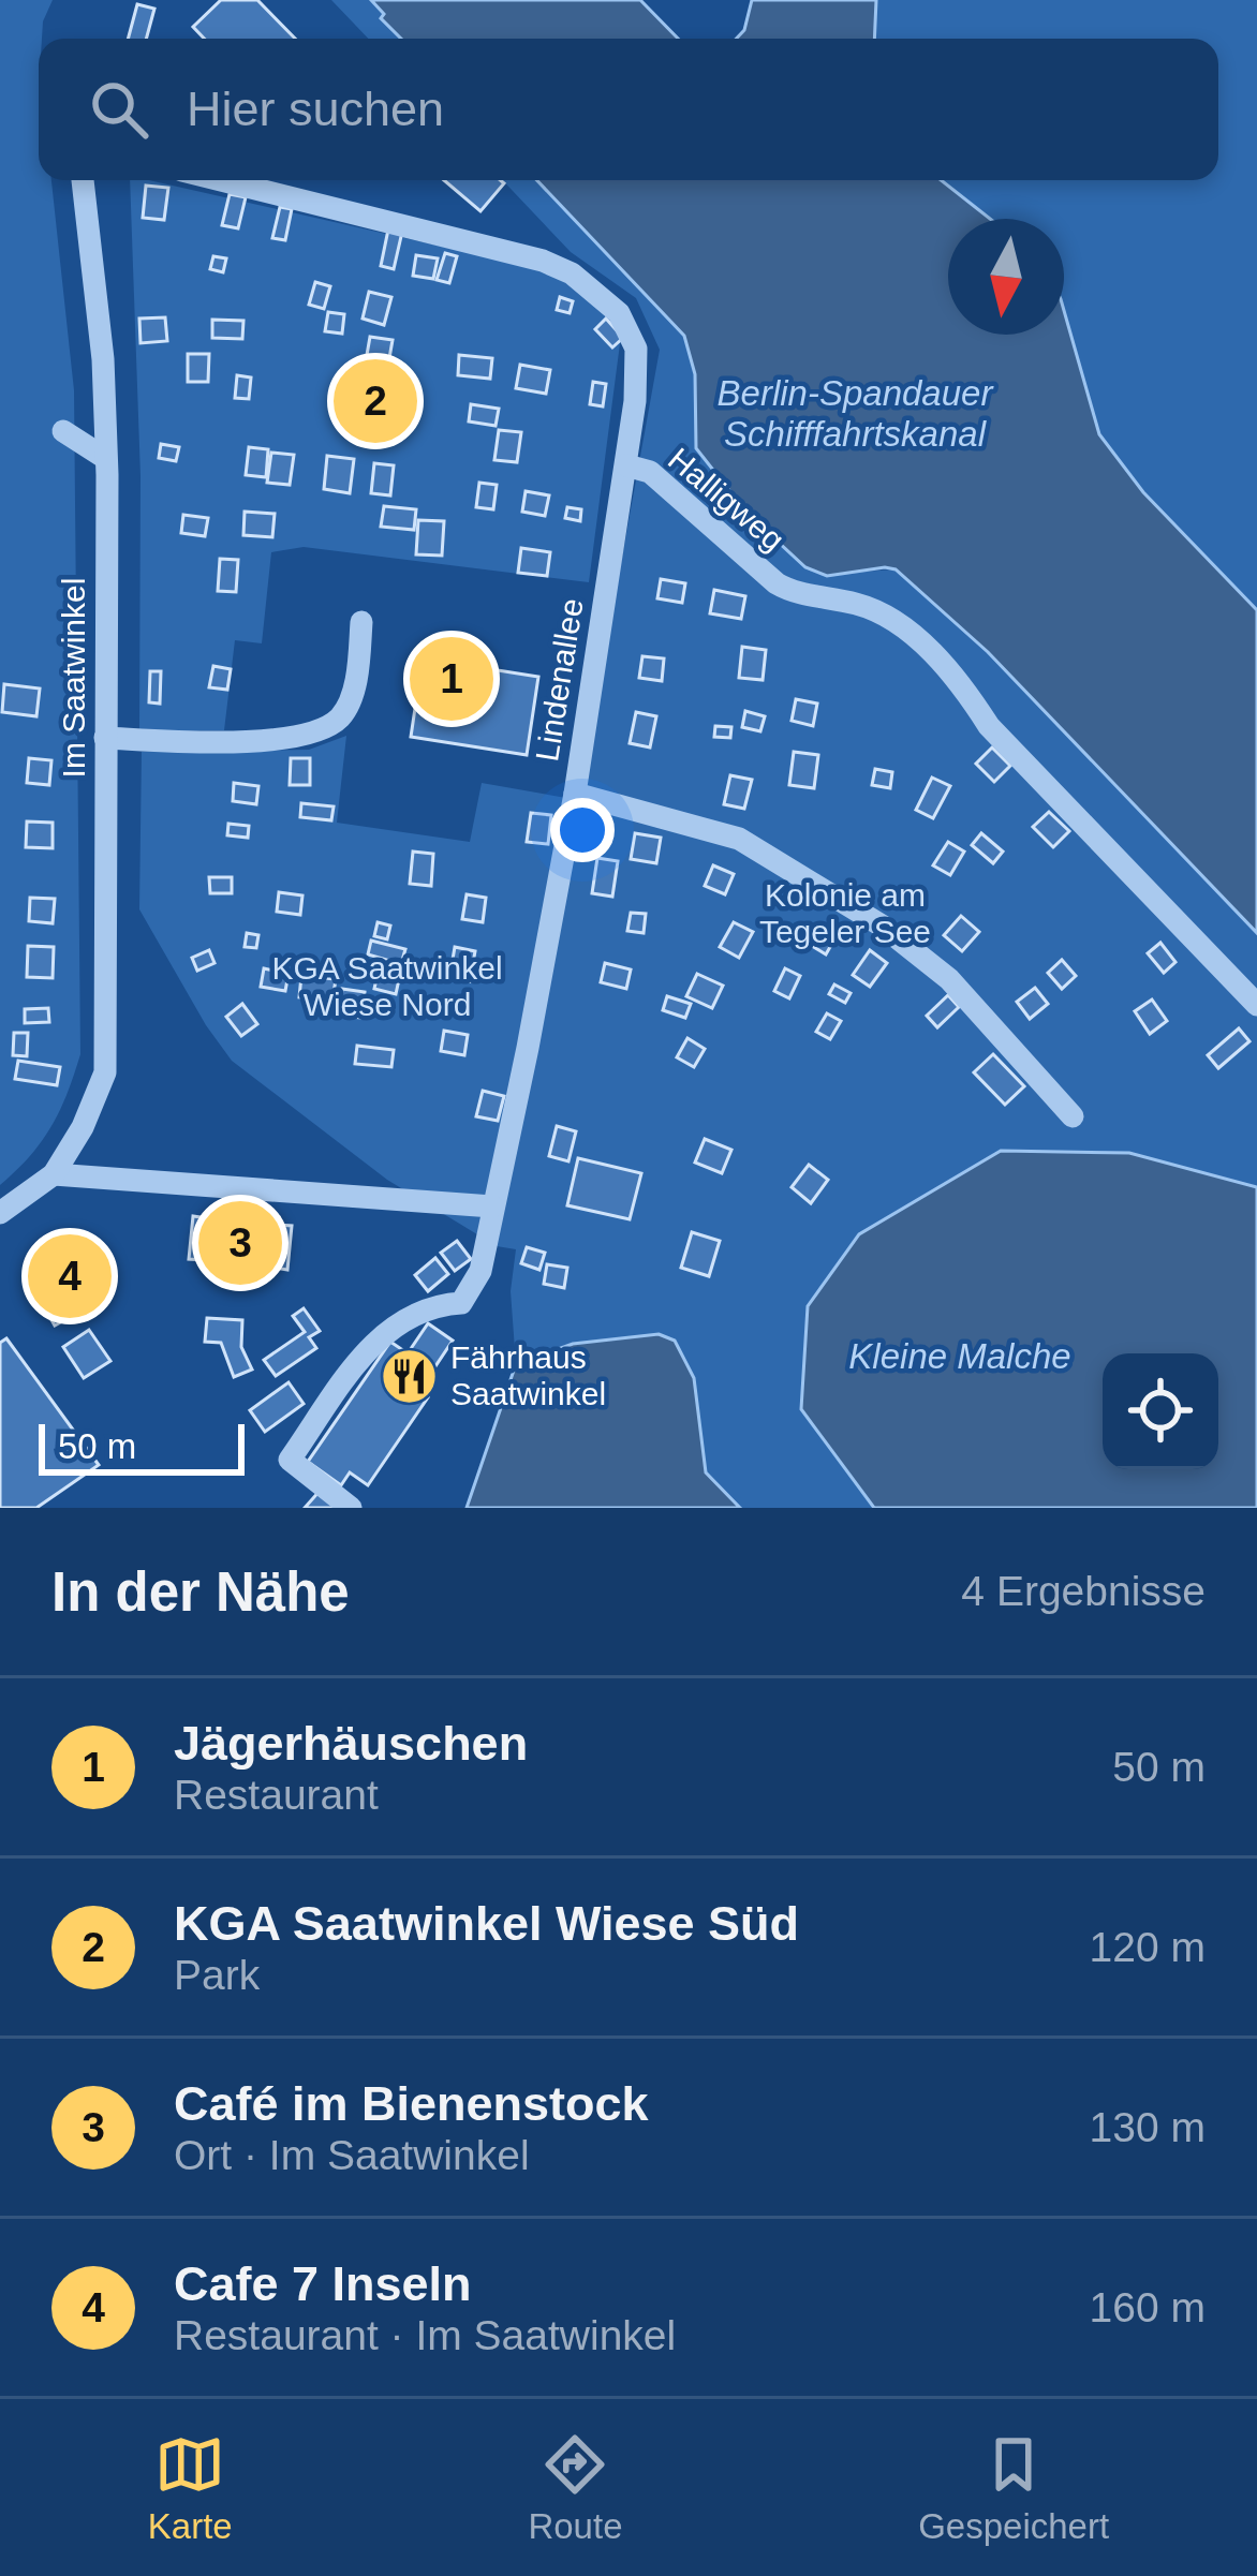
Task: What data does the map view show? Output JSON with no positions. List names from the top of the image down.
{
  "streets": {
    "street": ["Halligweg", "Im Saatwinkel", "Lindenallee"]
  },
  "crossings": [
    ["Halligweg", "Lindenallee"]
  ],
  "water": ["Berlin-Spandauer Schifffahrtskanal", "Kleine Malche"],
  "parks": ["Kolonie am Tegeler See", "KGA Saatwinkel Wiese Nord"],
  "places": {
    "restaurant": ["Fährhaus Saatwinkel"]
  },
  "scale_bar": "50 m",
  "north": "bottom",
  "page": {
    "search": "Hier suchen",
    "pins": [
      "2",
      "1",
      "3",
      "4"
    ],
    "scale": "50 m",
    "heading": ["In der Nähe", "4 Ergebnisse"],
    "list": [
      {
        "mark": "1",
        "name": "Jägerhäuschen",
        "note": "Restaurant",
        "value": "50 m"
      },
      {
        "mark": "2",
        "name": "KGA Saatwinkel Wiese Süd",
        "note": "Park",
        "value": "120 m"
      },
      {
        "mark": "3",
        "name": "Café im Bienenstock",
        "note": "Ort · Im Saatwinkel",
        "value": "130 m"
      },
      {
        "mark": "4",
        "name": "Cafe 7 Inseln",
        "note": "Restaurant · Im Saatwinkel",
        "value": "160 m"
      }
    ],
    "nav": ["Karte", "Route", "Gespeichert"]
  }
}
